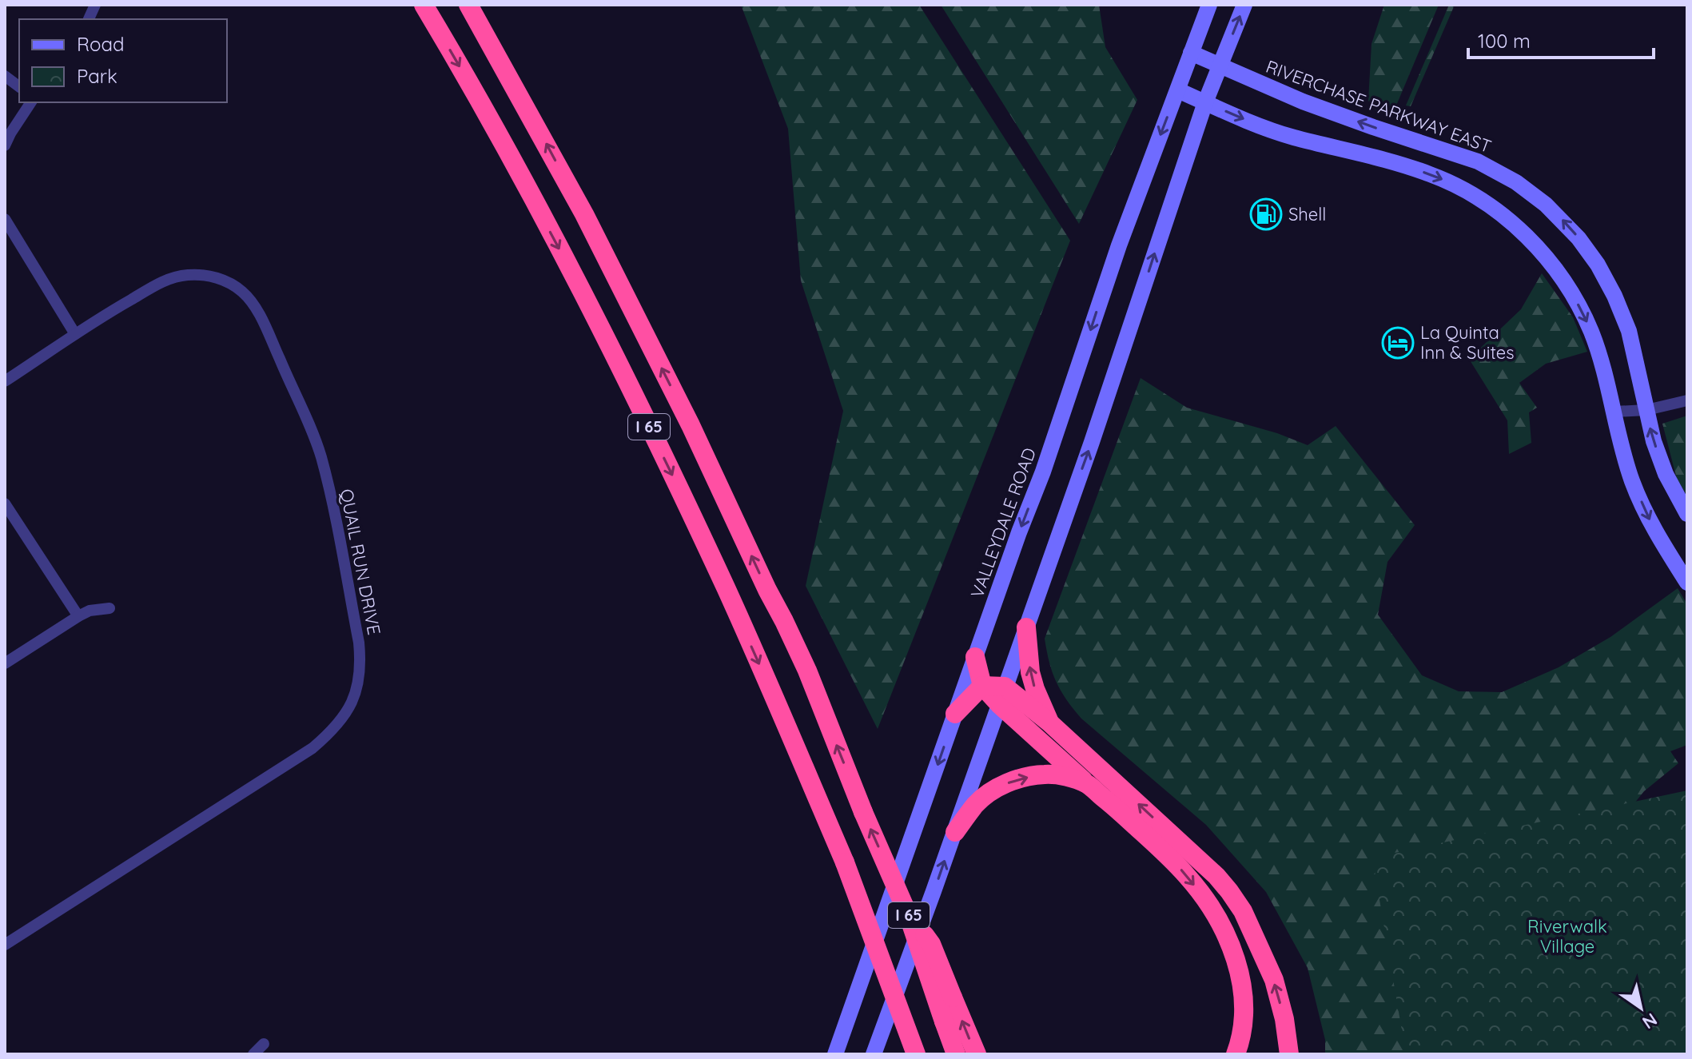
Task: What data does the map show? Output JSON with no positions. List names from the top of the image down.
{
  "streets": {
    "highway": ["I 65"],
    "main road": ["RIVERCHASE PARKWAY EAST", "VALLEYDALE ROAD"],
    "street": ["QUAIL RUN DRIVE"]
  },
  "crossings": [
    ["RIVERCHASE PARKWAY EAST", "VALLEYDALE ROAD"]
  ],
  "parks": ["Riverwalk Village"],
  "places": {
    "fuel station": ["Shell"],
    "hotel": ["La Quinta Inn & Suites"]
  },
  "legend": ["Road", "Park"],
  "scale_bar": "100 m",
  "north": "bottom right"
}
